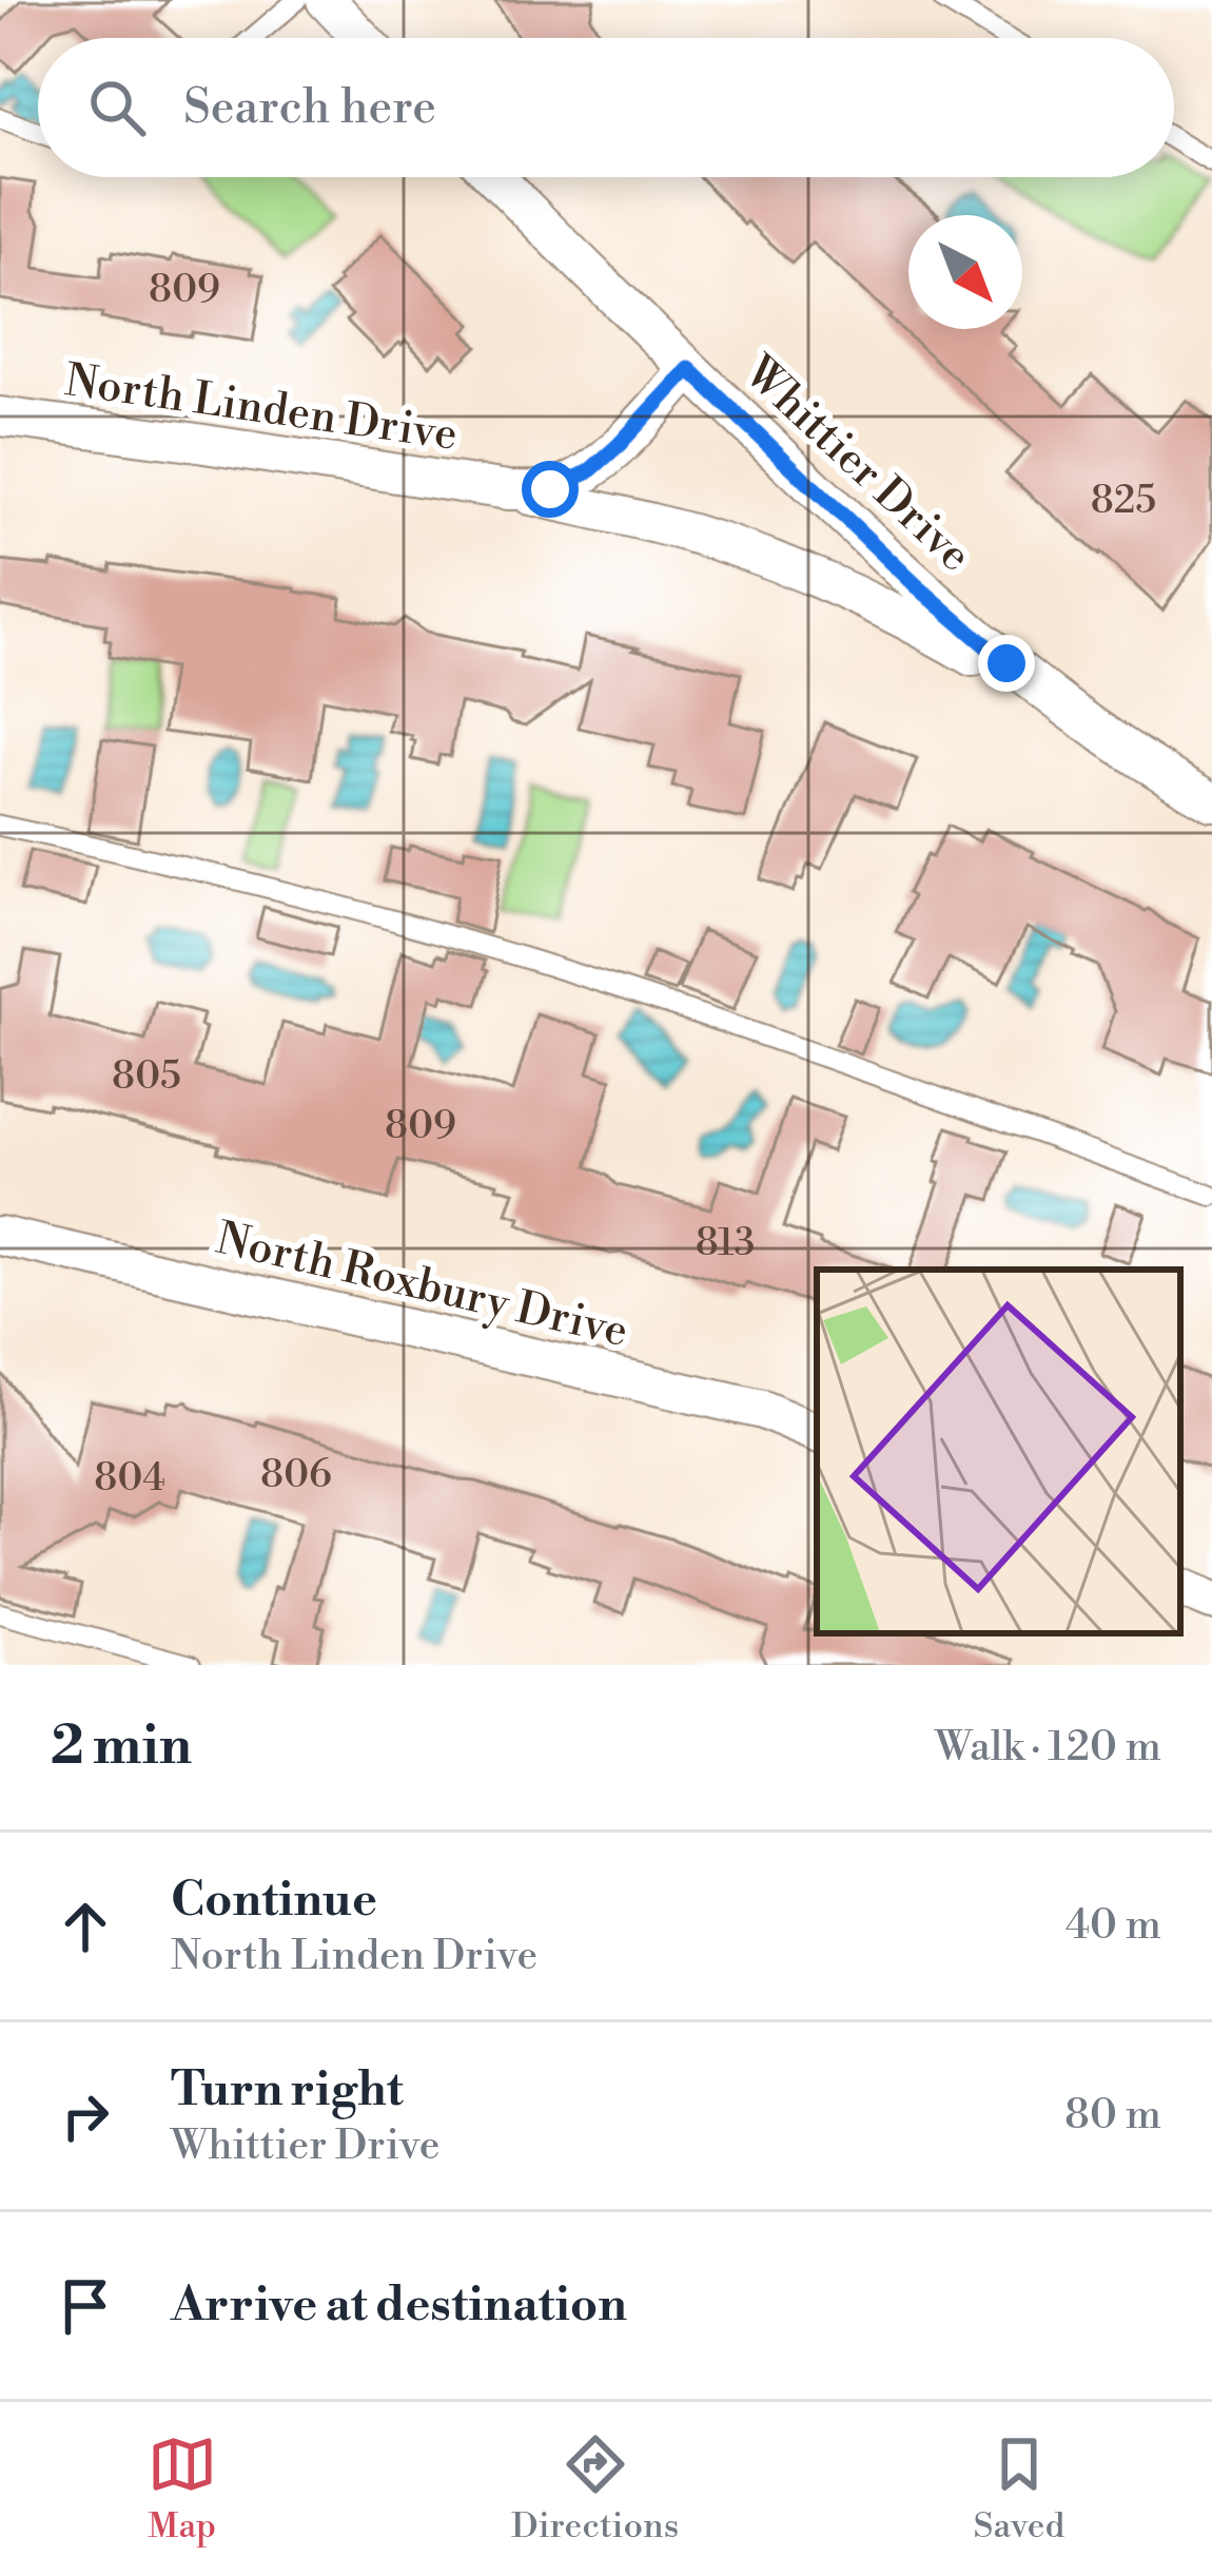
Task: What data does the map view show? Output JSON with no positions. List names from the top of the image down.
{
  "streets": {
    "street": ["North Linden Drive", "Whittier Drive", "North Roxbury Drive"]
  },
  "crossings": [
    ["North Linden Drive", "Whittier Drive"]
  ],
  "house_numbers": [
    "809",
    "825",
    "805",
    "809",
    "813",
    "806",
    "804"
  ],
  "north": "bottom right",
  "page": {
    "search": "Search here",
    "heading": ["2 min", "Walk · 120 m"],
    "list": [
      ["Continue", "North Linden Drive", "40 m"],
      ["Turn right", "Whittier Drive", "80 m"],
      "Arrive at destination"
    ],
    "nav": ["Map", "Directions", "Saved"]
  }
}
